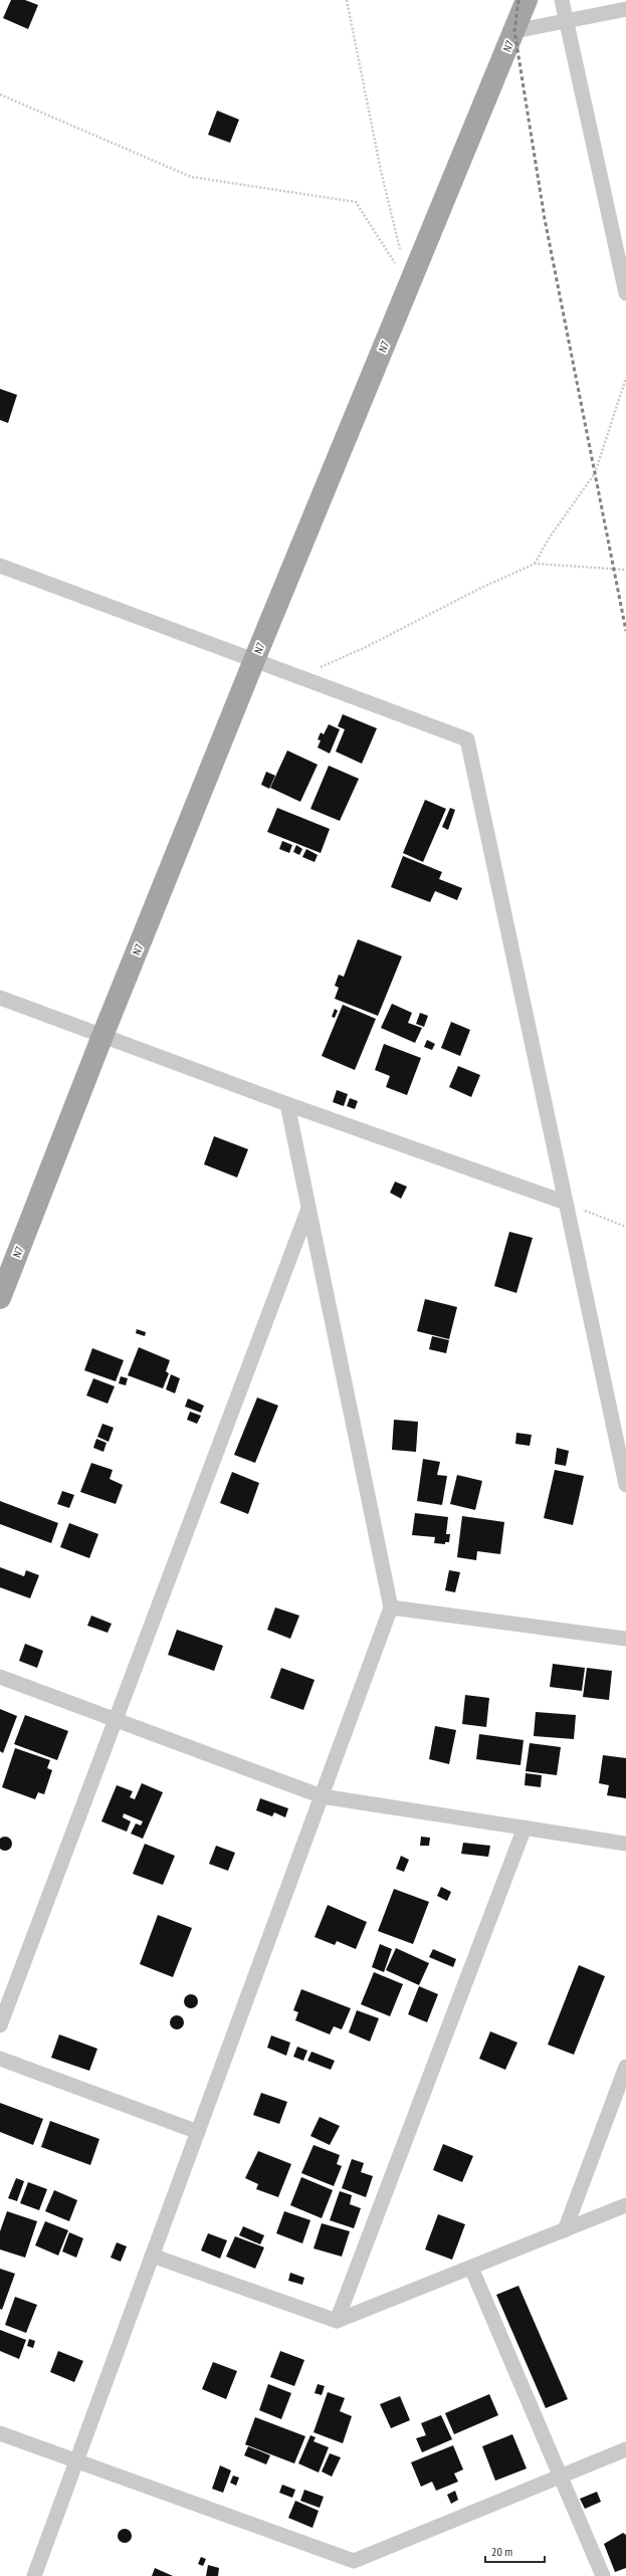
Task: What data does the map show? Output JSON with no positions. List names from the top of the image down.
{
  "streets": {
    "main road": ["N7"]
  },
  "scale_bar": "20 m"
}
